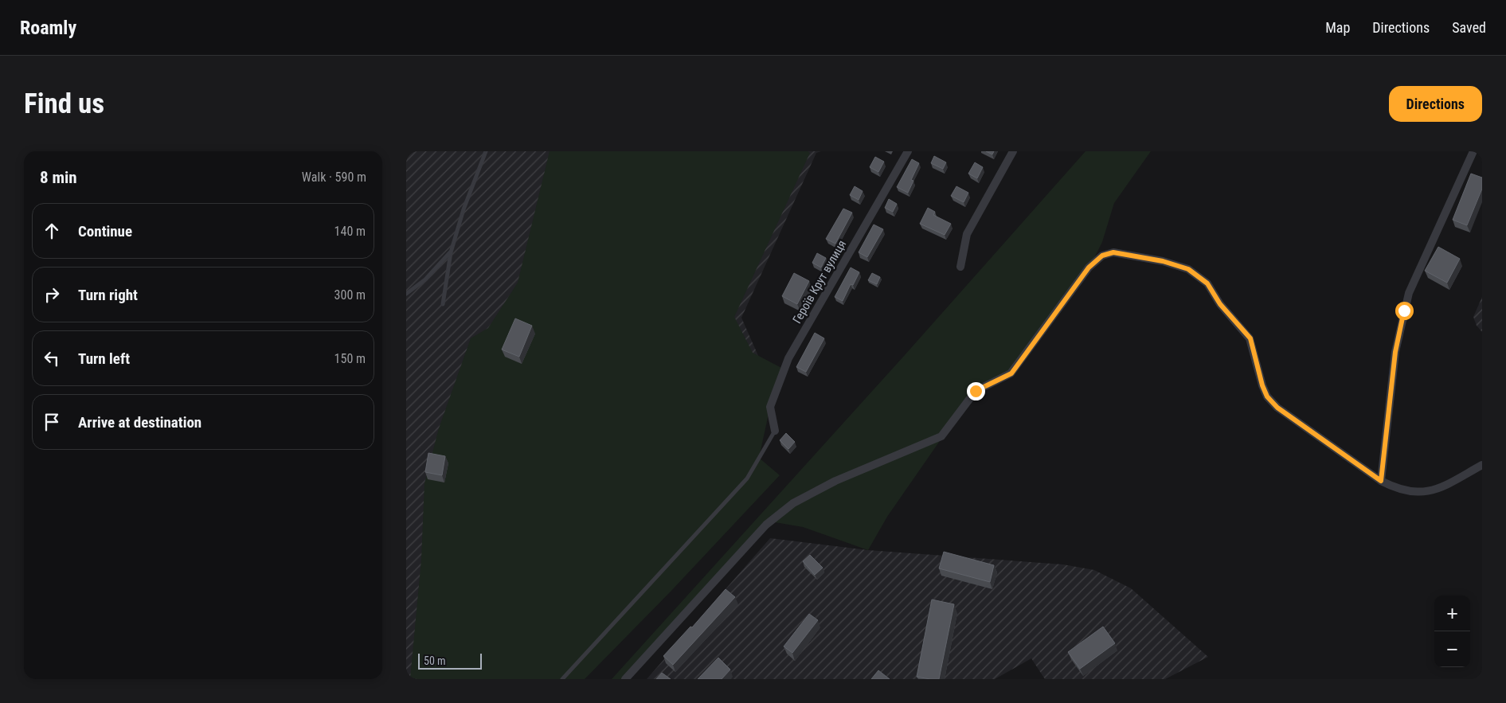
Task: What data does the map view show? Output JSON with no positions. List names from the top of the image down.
{
  "streets": {
    "street": ["Героїв Крут вулиця"]
  },
  "scale_bar": "50 m",
  "page": {
    "header": "Roamly",
    "nav": ["Map", "Directions", "Saved"],
    "buttons": "Directions",
    "title": "Find us",
    "heading": ["8 min", "Walk · 590 m"],
    "list": [
      ["Continue", "140 m"],
      ["Turn right", "300 m"],
      ["Turn left", "150 m"],
      "Arrive at destination"
    ],
    "map_buttons": ["+", "−"],
    "scale": "50 m"
  }
}
